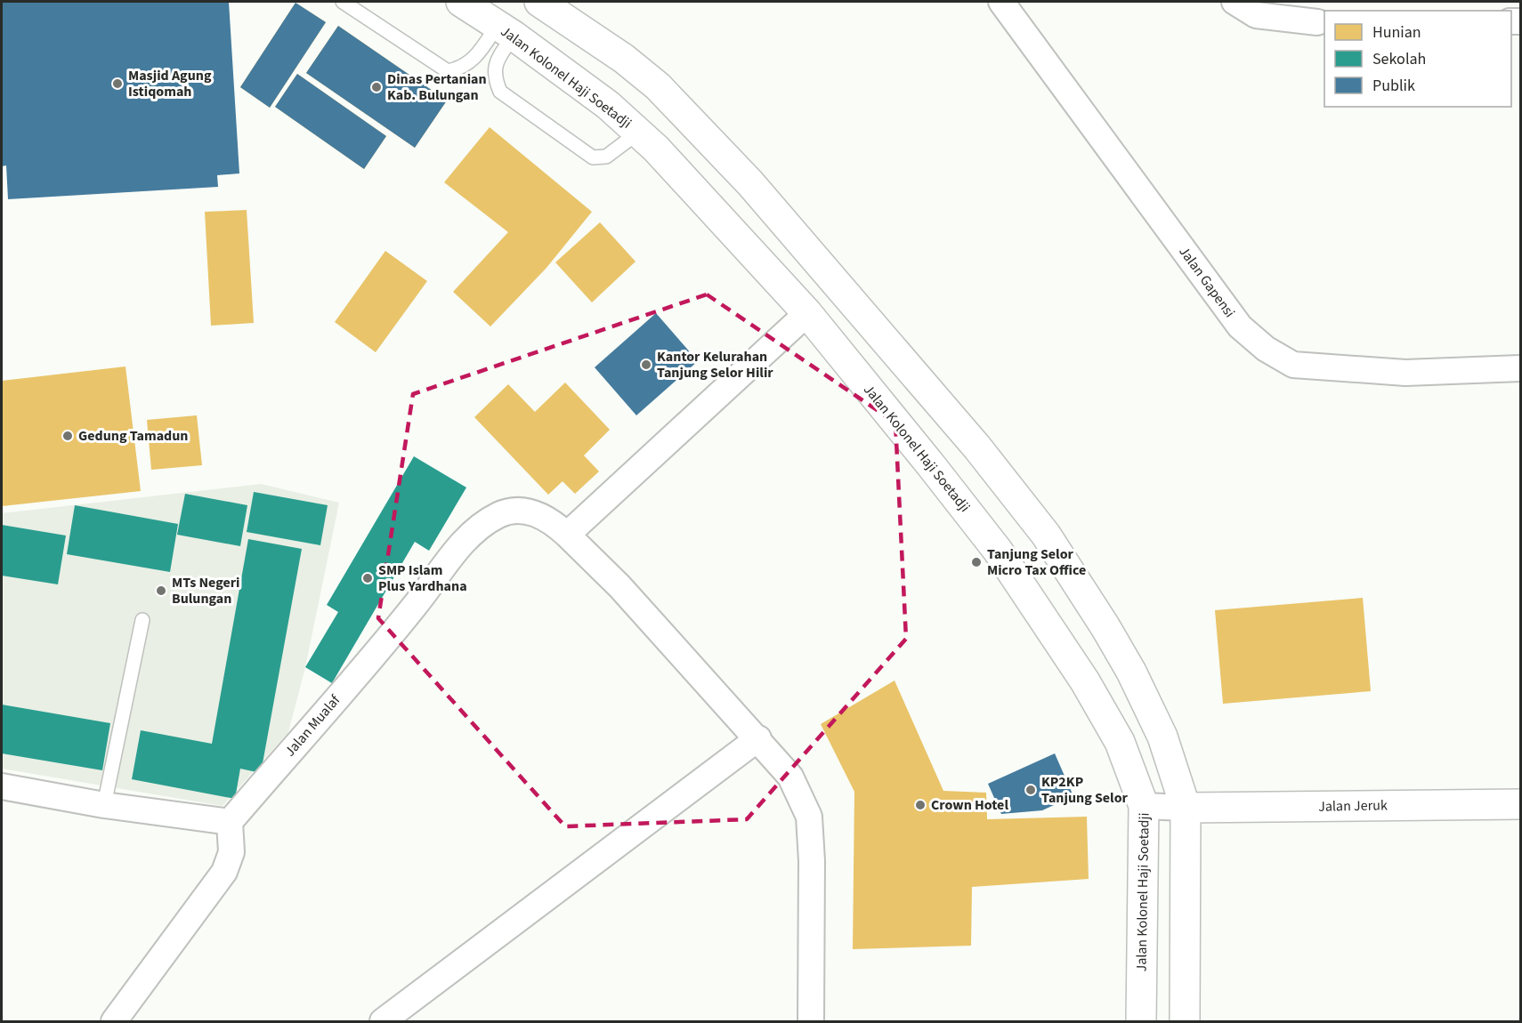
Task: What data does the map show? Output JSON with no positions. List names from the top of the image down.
{
  "streets": {
    "main road": ["Jalan Kolonel Haji Soetadji", "Jalan Jeruk"],
    "street": ["Jalan Gapensi", "Jalan Mualaf"]
  },
  "places": [
    "Masjid Agung Istiqomah",
    "Dinas Pertanian Kab. Bulungan",
    "Kantor Kelurahan Tanjung Selor Hilir",
    "Gedung Tamadun",
    "Tanjung Selor Micro Tax Office",
    "SMP Islam Plus Yardhana",
    "MTs Negeri Bulungan",
    "KP2KP Tanjung Selor",
    "Crown Hotel"
  ],
  "legend": ["Hunian", "Sekolah", "Publik"]
}
